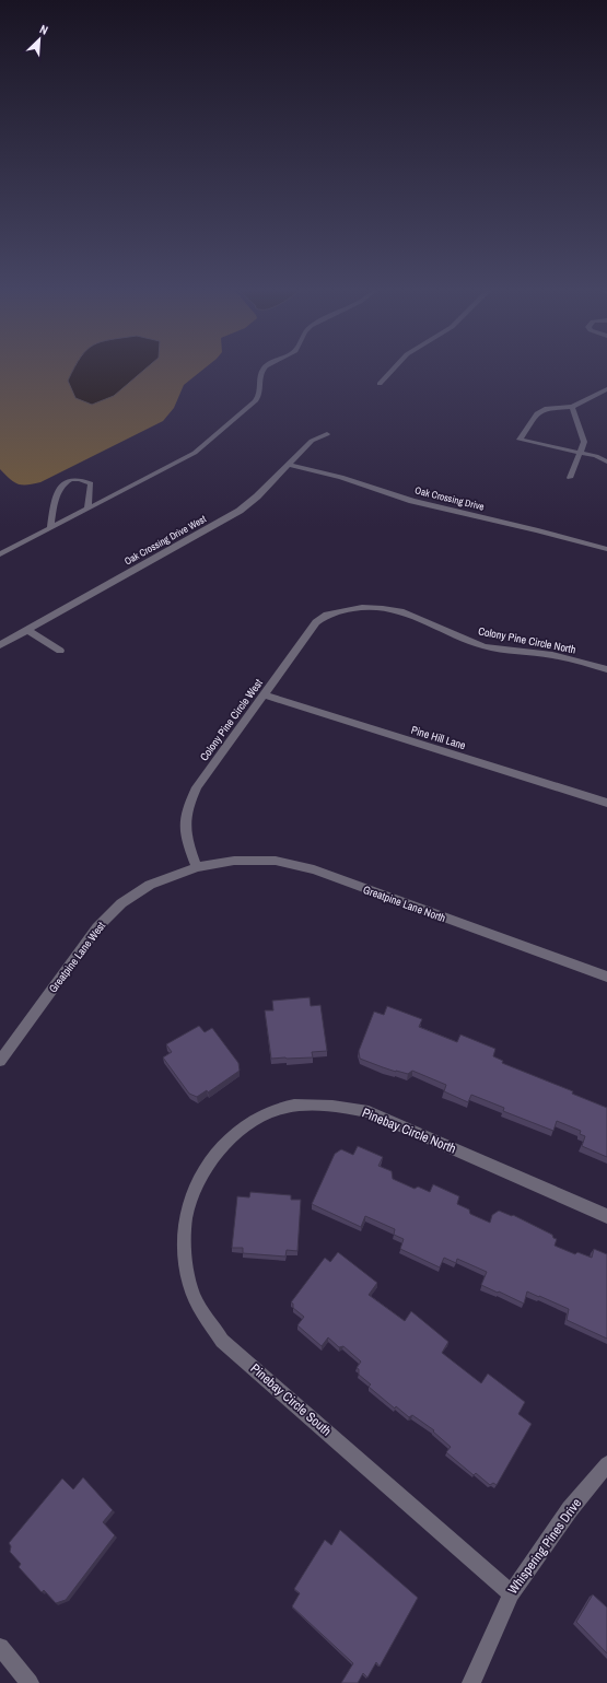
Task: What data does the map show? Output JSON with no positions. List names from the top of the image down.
{
  "streets": {
    "street": [
      "Oak Crossing Drive",
      "Oak Crossing Drive West",
      "Colony Pine Circle North",
      "Colony Pine Circle West",
      "Pine Hill Lane",
      "Greatpine Lane North",
      "Greatpine Lane West",
      "Pinebay Circle North",
      "Pinebay Circle South",
      "Whispering Pines Drive"
    ]
  },
  "crossings": [
    ["Oak Crossing Drive", "Oak Crossing Drive West"],
    ["Colony Pine Circle North", "Colony Pine Circle West"],
    ["Colony Pine Circle West", "Pine Hill Lane"],
    ["Colony Pine Circle West", "Greatpine Lane North"],
    ["Colony Pine Circle West", "Greatpine Lane West"],
    ["Greatpine Lane North", "Greatpine Lane West"],
    ["Pinebay Circle North", "Pinebay Circle South"],
    ["Pinebay Circle South", "Whispering Pines Drive"]
  ],
  "north": "top right"
}
